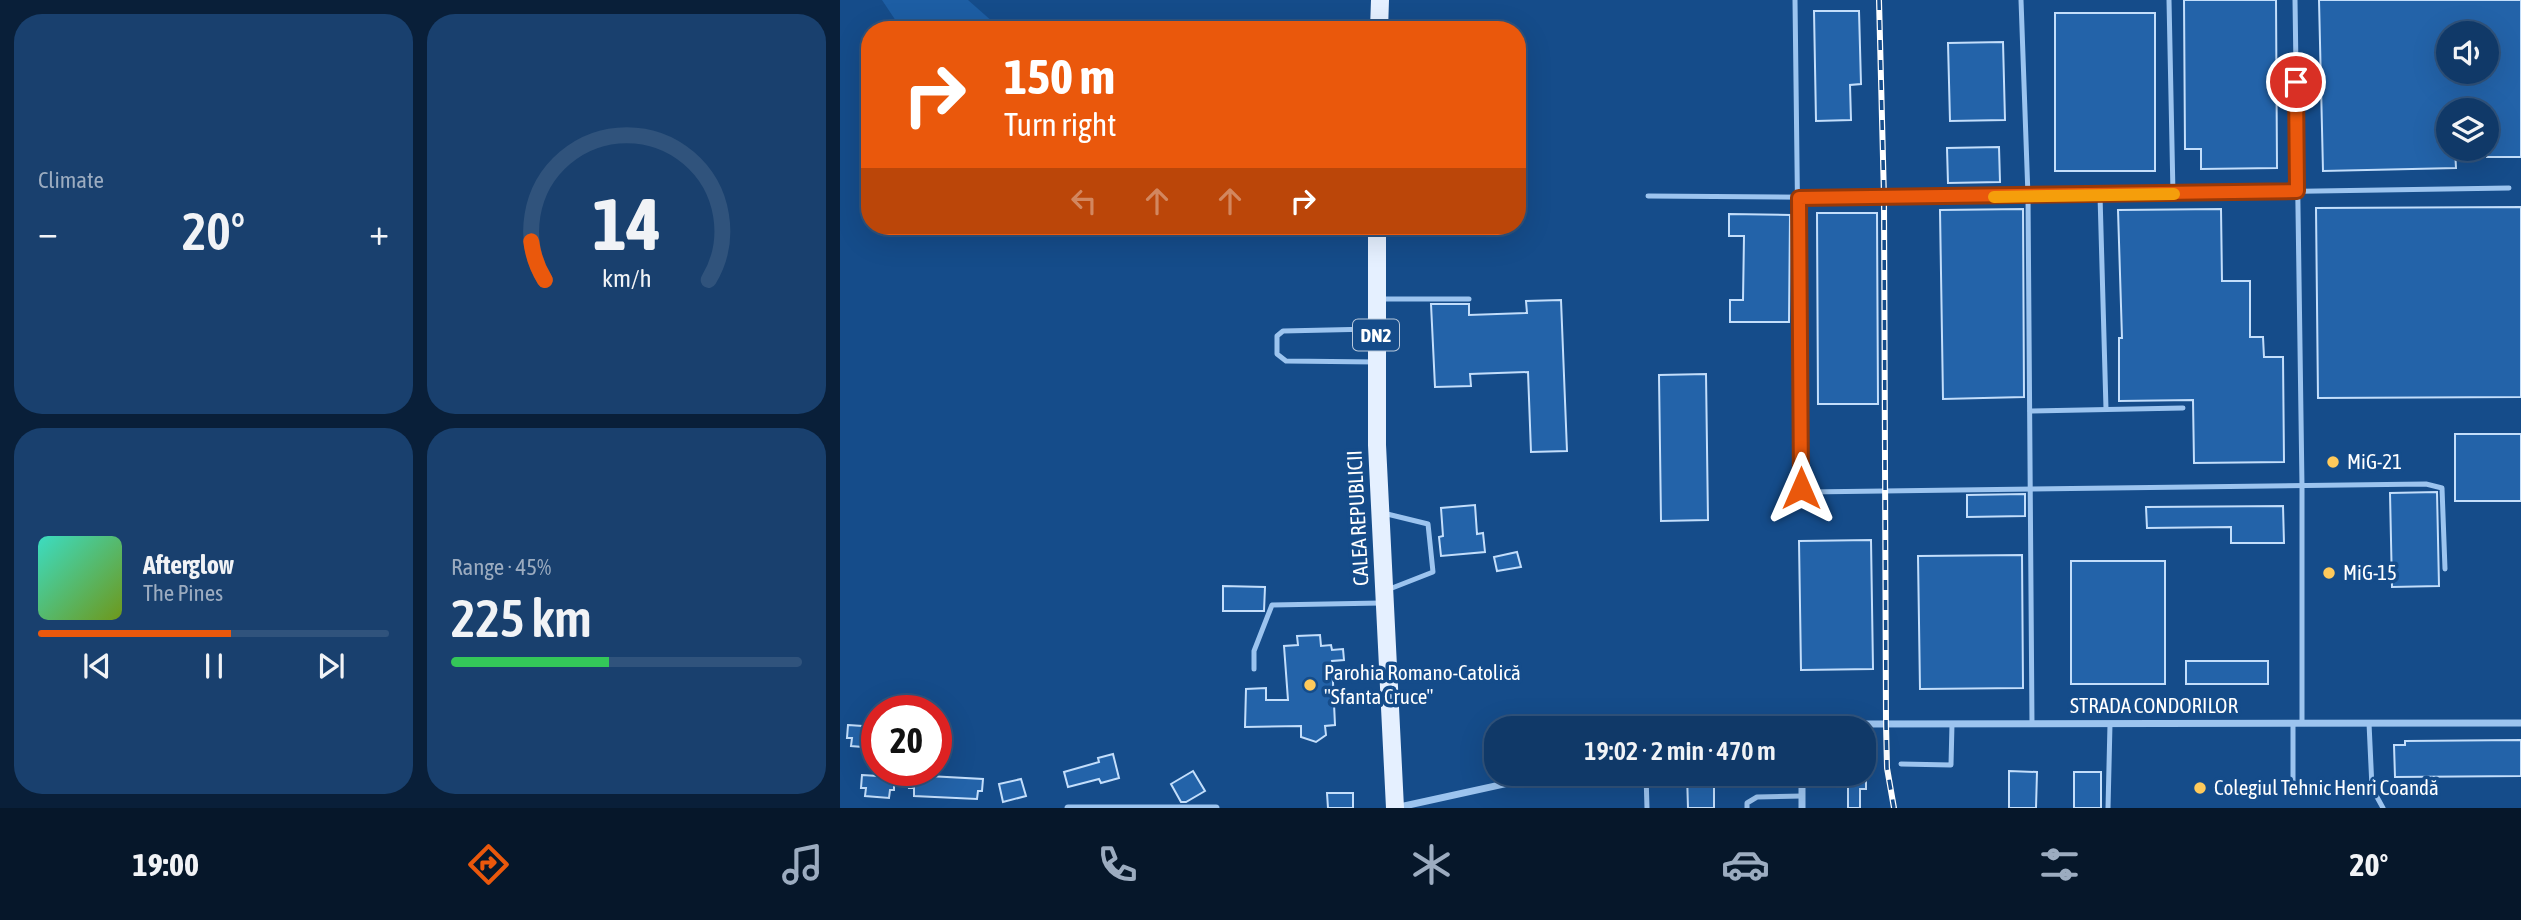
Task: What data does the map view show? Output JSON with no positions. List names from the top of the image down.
{
  "streets": {
    "main road": ["DN2", "CALEA REPUBLICII"],
    "street": ["STRADA CONDORILOR"]
  },
  "places": [
    "MiG-21",
    "MiG-15",
    "Parohia Romano-Catolică \"Sfanta Cruce\"",
    "Colegiul Tehnic Henri Coandă"
  ],
  "page": {
    "tile": [
      "Climate",
      ["Range · 45%", "225 km"]
    ],
    "turn": ["150 m", "Turn right"],
    "heat": ["−", "20°", "+"],
    "song": ["Afterglow", "The Pines"],
    "limit": "20",
    "trip": "19:02 · 2 min · 470 m",
    "tabs": ["19:00", "20°"],
    "gauge": ["14", "km/h"]
  }
}
